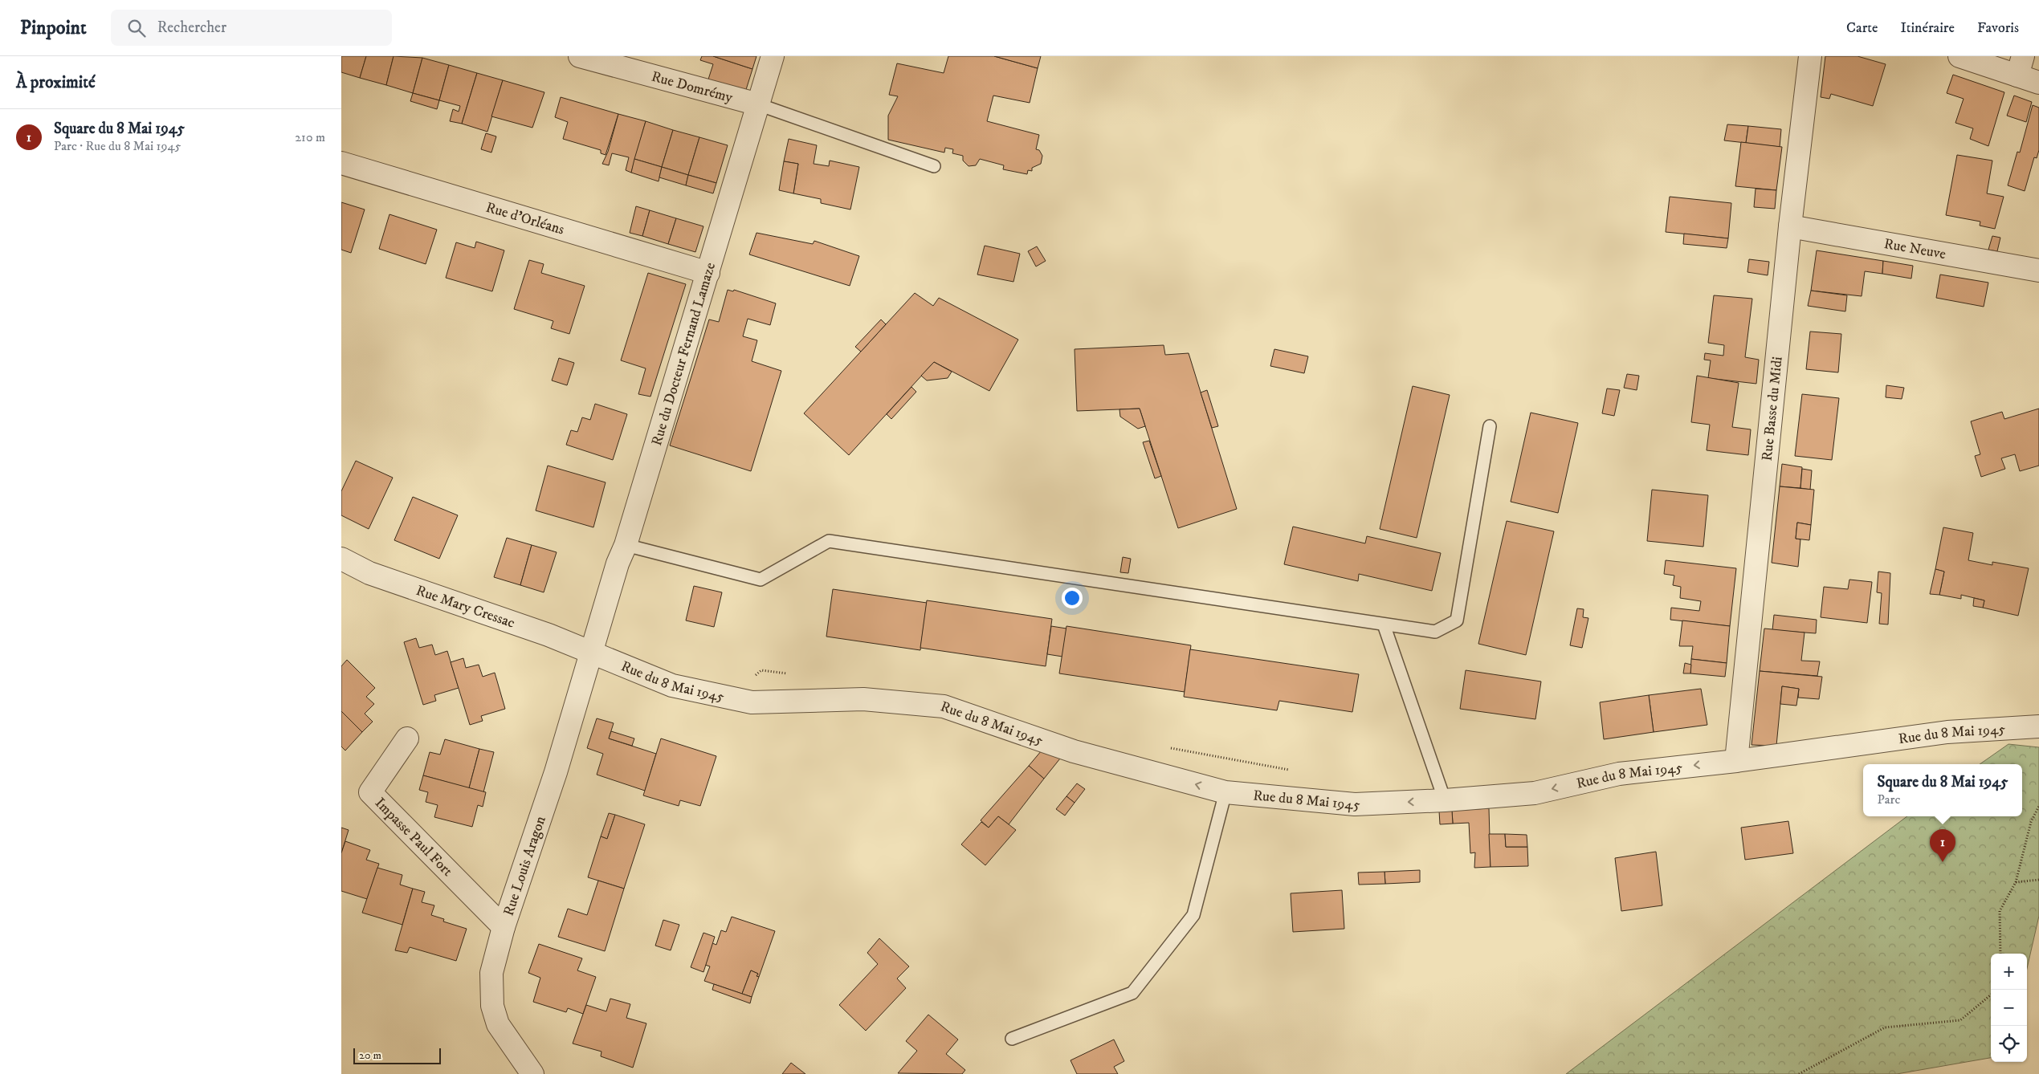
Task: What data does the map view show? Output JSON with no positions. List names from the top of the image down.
{
  "streets": {
    "street": [
      "Rue Domrémy",
      "Rue d'Orléans",
      "Rue Neuve",
      "Rue du Docteur Fernand Lamaze",
      "Rue Basse du Midi",
      "Rue Mary Cressac",
      "Rue du 8 Mai 1945",
      "Impasse Paul Fort",
      "Rue Louis Aragon"
    ]
  },
  "crossings": [
    ["Rue Domrémy", "Rue du Docteur Fernand Lamaze"],
    ["Rue d'Orléans", "Rue du Docteur Fernand Lamaze"],
    ["Rue Neuve", "Rue Basse du Midi"],
    ["Rue du Docteur Fernand Lamaze", "Rue Mary Cressac"],
    ["Rue du Docteur Fernand Lamaze", "Rue du 8 Mai 1945"],
    ["Rue du Docteur Fernand Lamaze", "Rue Louis Aragon"],
    ["Rue Basse du Midi", "Rue du 8 Mai 1945"],
    ["Rue Mary Cressac", "Rue du 8 Mai 1945"],
    ["Rue Mary Cressac", "Rue Louis Aragon"],
    ["Rue du 8 Mai 1945", "Rue Louis Aragon"],
    ["Impasse Paul Fort", "Rue Louis Aragon"]
  ],
  "one_way": ["Rue du 8 Mai 1945"],
  "scale_bar": "20 m",
  "page": {
    "header": "Pinpoint",
    "search": "Rechercher",
    "nav": ["Carte", "Itinéraire", "Favoris"],
    "heading": "À proximité",
    "list": [
      {
        "mark": "1",
        "name": "Square du 8 Mai 1945",
        "note": "Parc · Rue du 8 Mai 1945",
        "value": "210 m"
      }
    ],
    "popup": ["Square du 8 Mai 1945", "Parc"],
    "pins": "1",
    "map_buttons": ["+", "−"],
    "scale": "20 m"
  }
}
